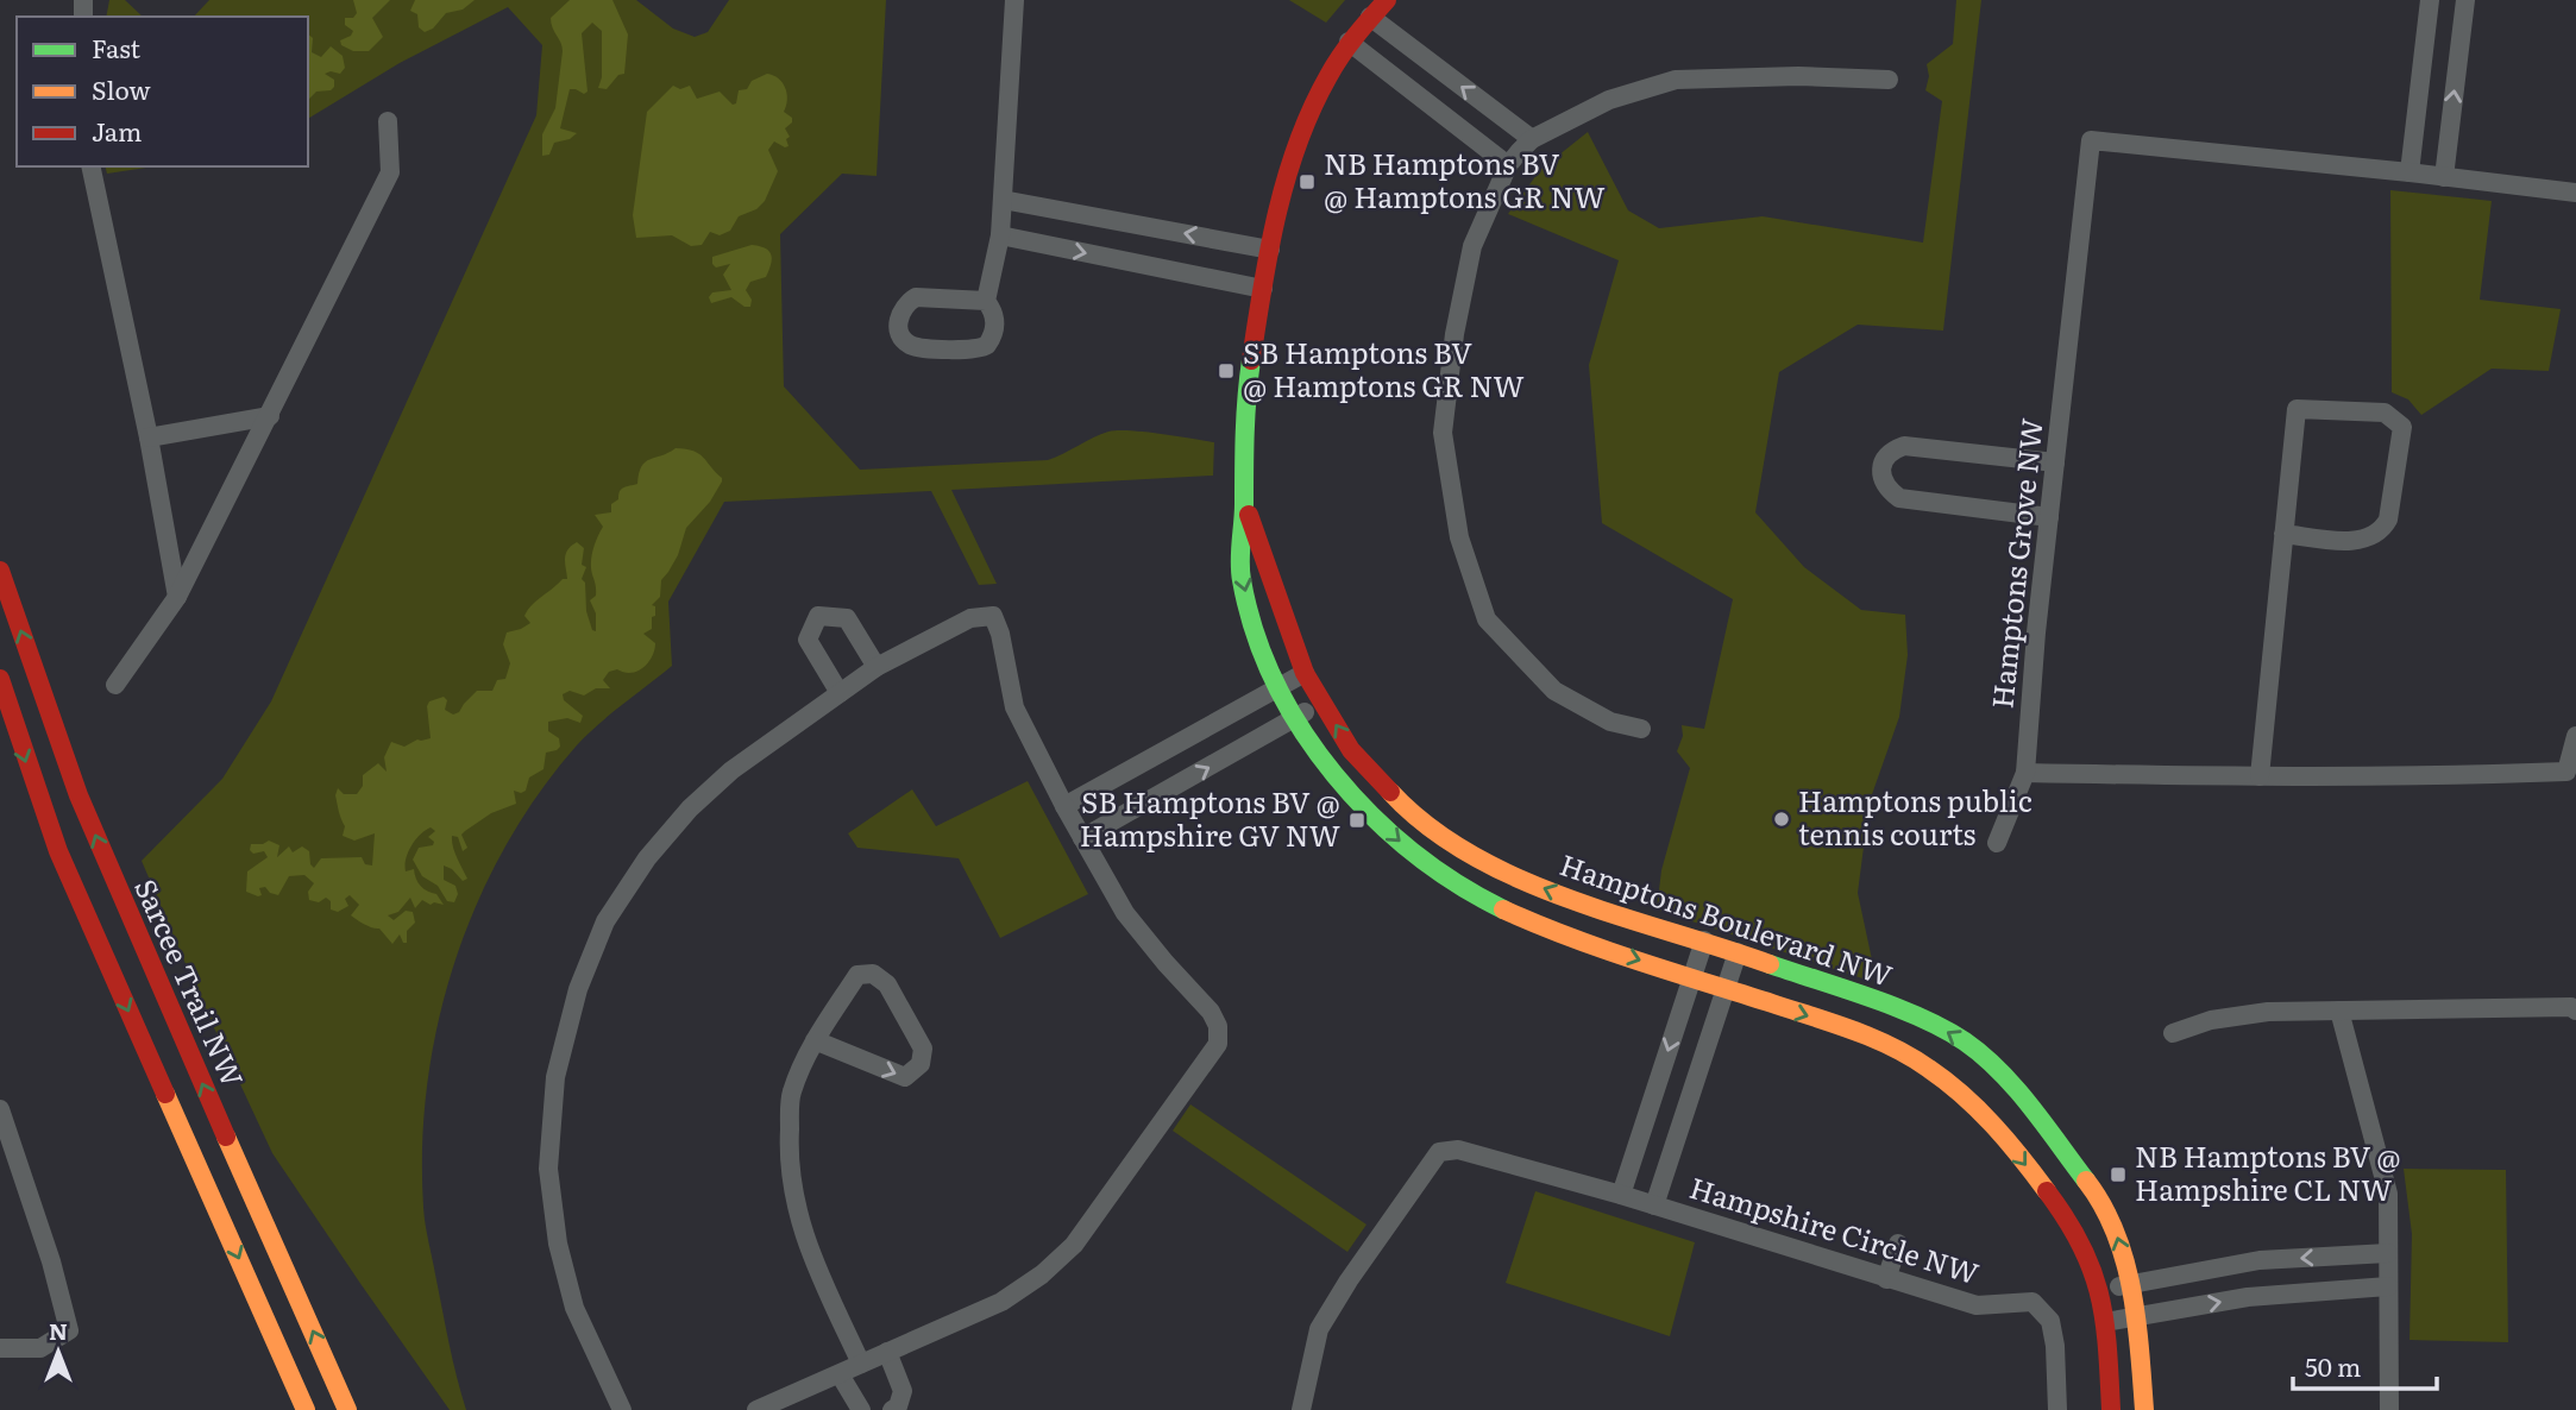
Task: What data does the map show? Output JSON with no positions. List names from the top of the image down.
{
  "streets": {
    "street": [
      "Hamptons Grove NW",
      "Hamptons Boulevard NW",
      "Sarcee Trail NW",
      "Hampshire Circle NW"
    ]
  },
  "crossings": [
    ["Hamptons Boulevard NW", "Hampshire Circle NW"]
  ],
  "places": {
    "transit": [
      "NB Hamptons BV @ Hamptons GR NW",
      "SB Hamptons BV @ Hamptons GR NW",
      "SB Hamptons BV @ Hampshire GV NW",
      "NB Hamptons BV @ Hampshire CL NW"
    ],
    "other": ["Hamptons public tennis courts"]
  },
  "legend": ["Fast", "Slow", "Jam"],
  "scale_bar": "50 m",
  "north": "top"
}
